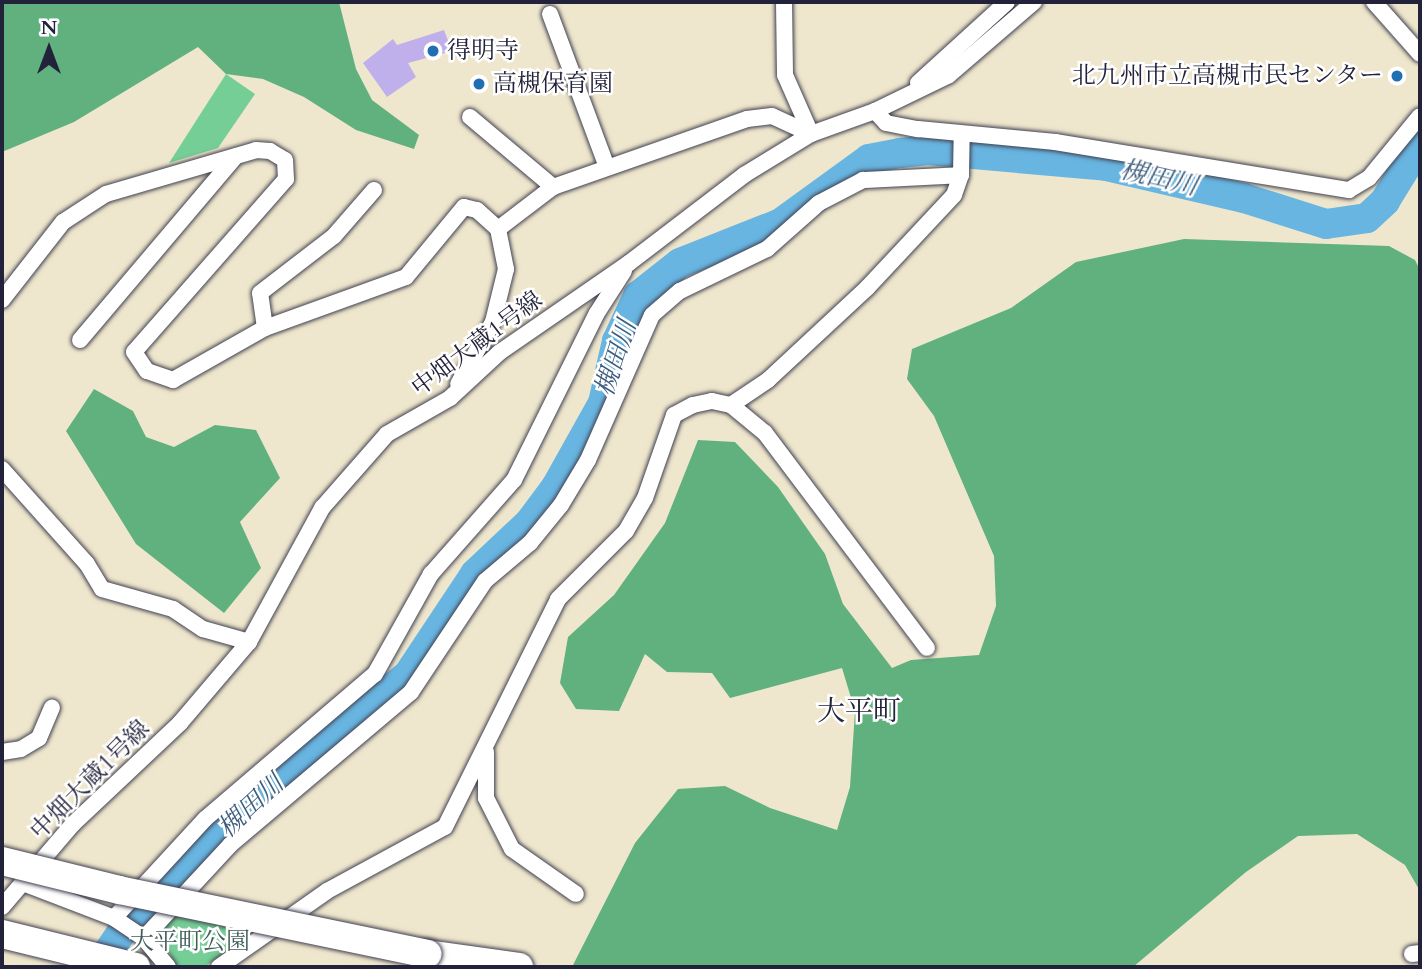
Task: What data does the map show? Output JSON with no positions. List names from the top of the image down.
{
  "streets": {
    "street": ["中畑大蔵1号線"]
  },
  "districts": ["大平町"],
  "water": ["槻田川"],
  "parks": ["大平町公園"],
  "places": ["得明寺", "北九州市立高槻市民センター", "高槻保育園"],
  "north": "top"
}
